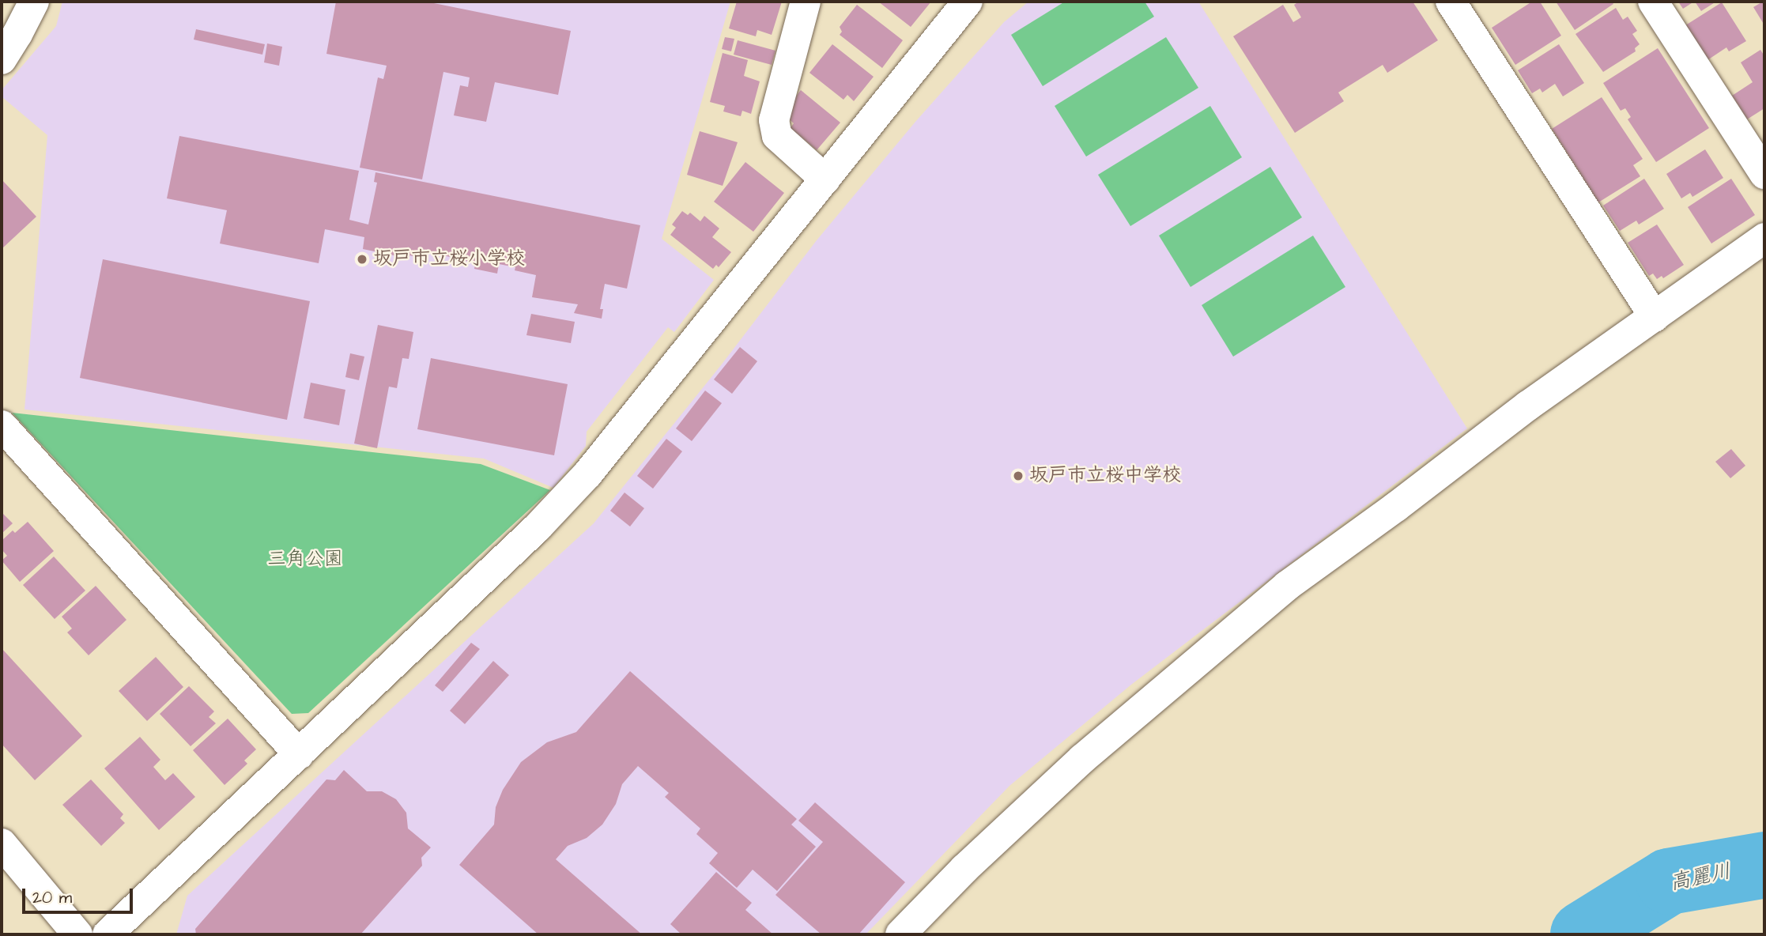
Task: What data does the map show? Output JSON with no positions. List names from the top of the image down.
{
  "water": ["高麗川"],
  "parks": ["三角公園"],
  "places": ["坂戸市立桜小学校", "坂戸市立桜中学校"],
  "scale_bar": "20 m"
}
